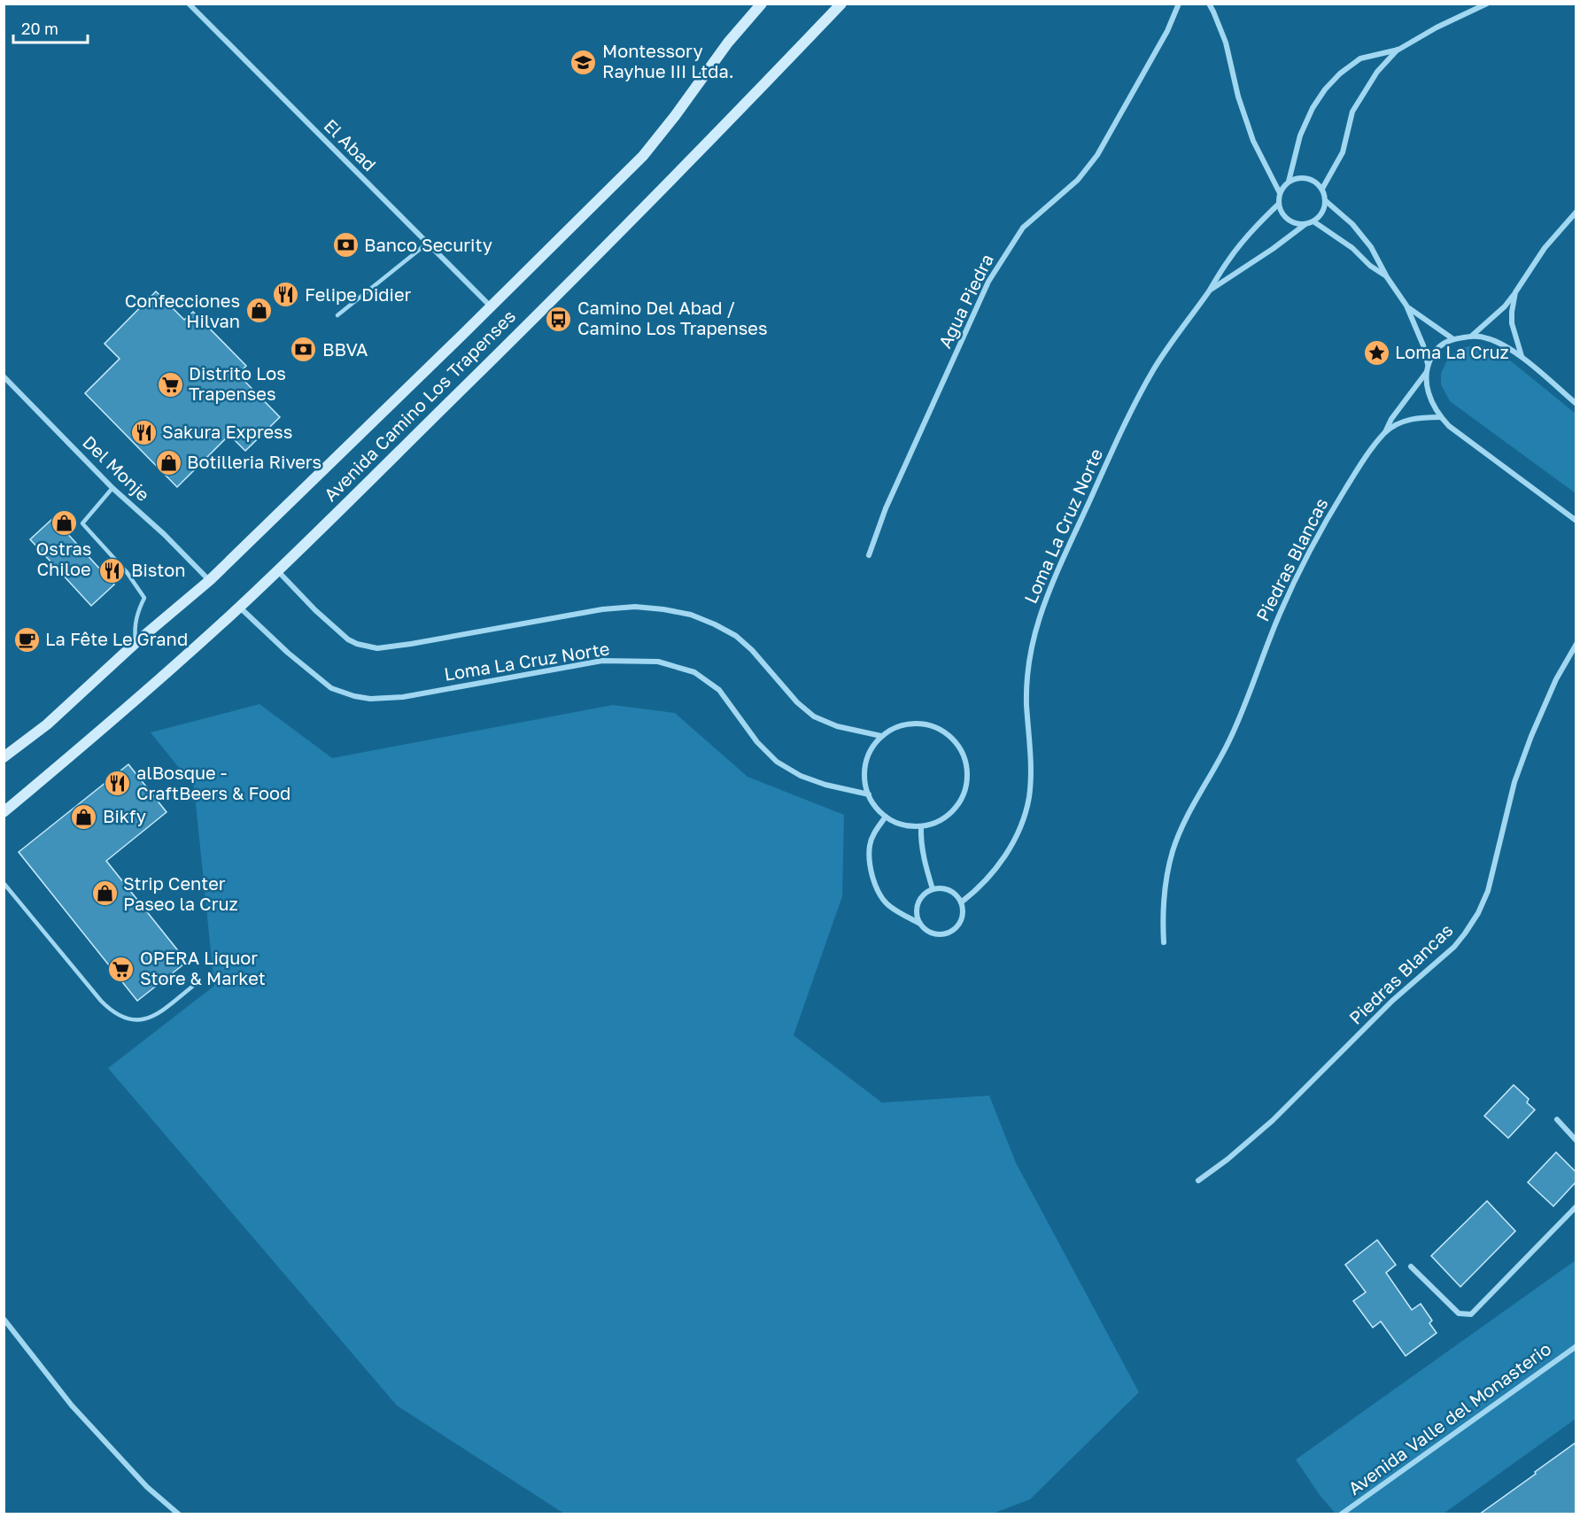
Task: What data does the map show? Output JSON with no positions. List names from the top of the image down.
{
  "streets": {
    "main road": ["Avenida Camino Los Trapenses"],
    "street": [
      "El Abad",
      "Agua Piedra",
      "Del Monje",
      "Loma La Cruz Norte",
      "Piedras Blancas",
      "Avenida Valle del Monasterio"
    ]
  },
  "crossings": [
    ["El Abad", "Avenida Camino Los Trapenses"],
    ["Avenida Camino Los Trapenses", "Del Monje"],
    ["Avenida Camino Los Trapenses", "Loma La Cruz Norte"]
  ],
  "places": {
    "school or university": ["Montessory Rayhue III Ltda."],
    "bank": ["Banco Security", "BBVA"],
    "restaurant": [
      "Felipe Didier",
      "Sakura Express",
      "Biston",
      "alBosque - CraftBeers & Food"
    ],
    "shop": [
      "Confecciones Hilvan",
      "Botilleria Rivers",
      "Ostras Chiloe",
      "Bikfy",
      "Strip Center Paseo la Cruz"
    ],
    "bus stop": ["Camino Del Abad / Camino Los Trapenses"],
    "place": ["Loma La Cruz"],
    "supermarket": ["Distrito Los Trapenses", "OPERA Liquor Store & Market"],
    "cafe": ["La Fête Le Grand"]
  },
  "scale_bar": "20 m"
}
